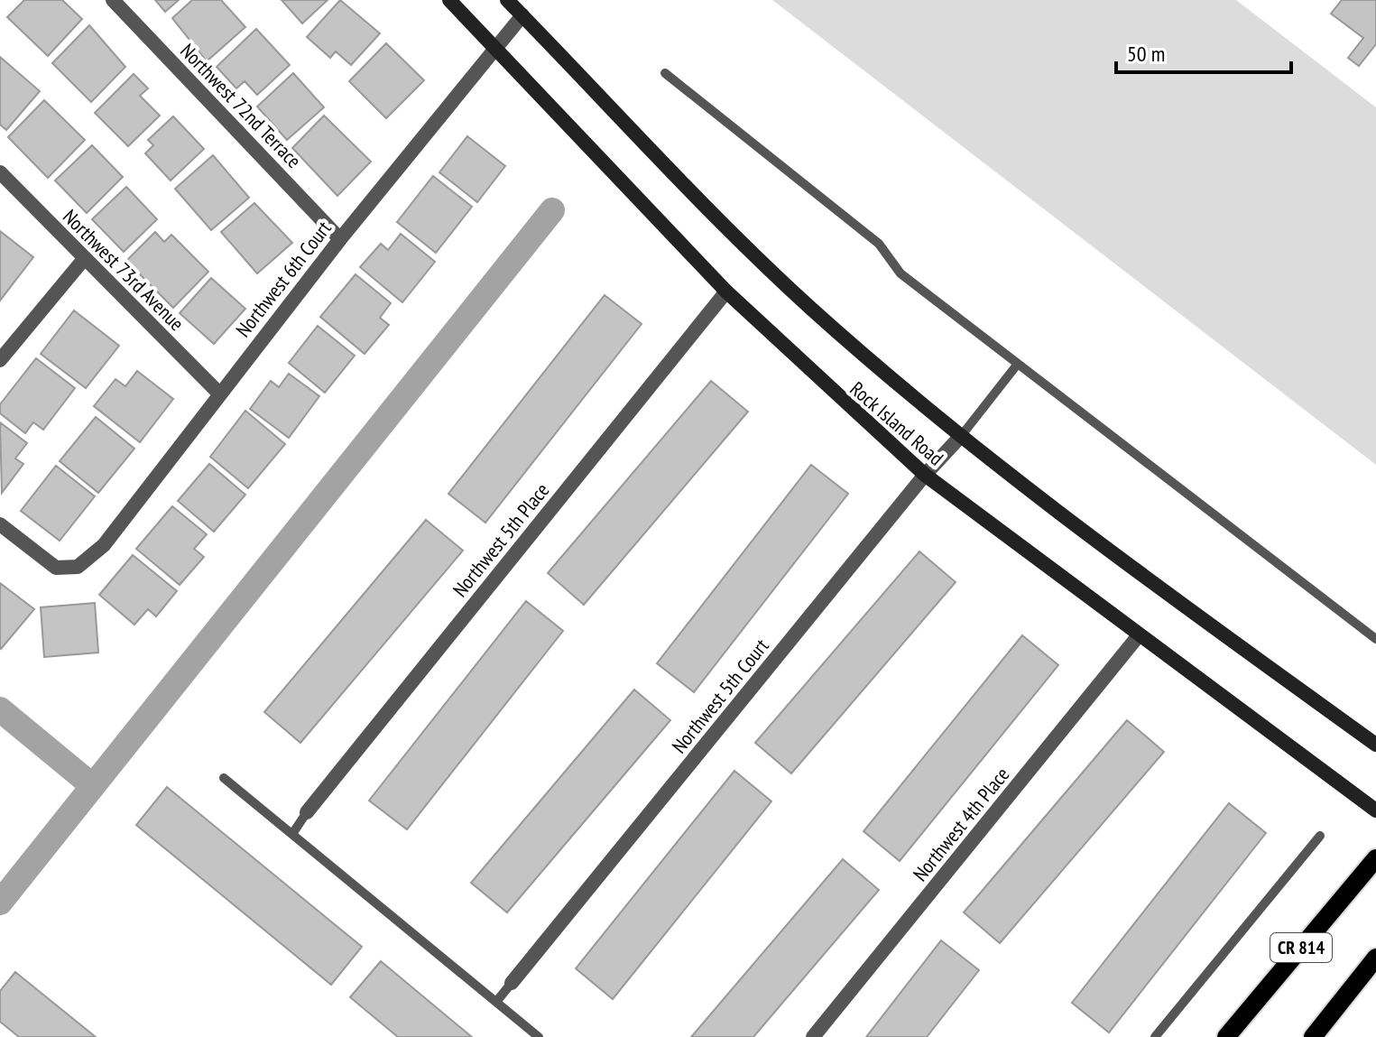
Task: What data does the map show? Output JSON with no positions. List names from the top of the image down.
{
  "streets": {
    "main road": ["Rock Island Road", "CR 814"],
    "street": [
      "Northwest 72nd Terrace",
      "Northwest 73rd Avenue",
      "Northwest 6th Court",
      "Northwest 5th Place",
      "Northwest 5th Court",
      "Northwest 4th Place"
    ]
  },
  "crossings": [
    ["Northwest 72nd Terrace", "Northwest 6th Court"],
    ["Northwest 73rd Avenue", "Northwest 6th Court"],
    ["Northwest 6th Court", "Rock Island Road"],
    ["Rock Island Road", "Northwest 5th Place"],
    ["Rock Island Road", "Northwest 5th Court"],
    ["Rock Island Road", "Northwest 4th Place"]
  ],
  "scale_bar": "50 m"
}
